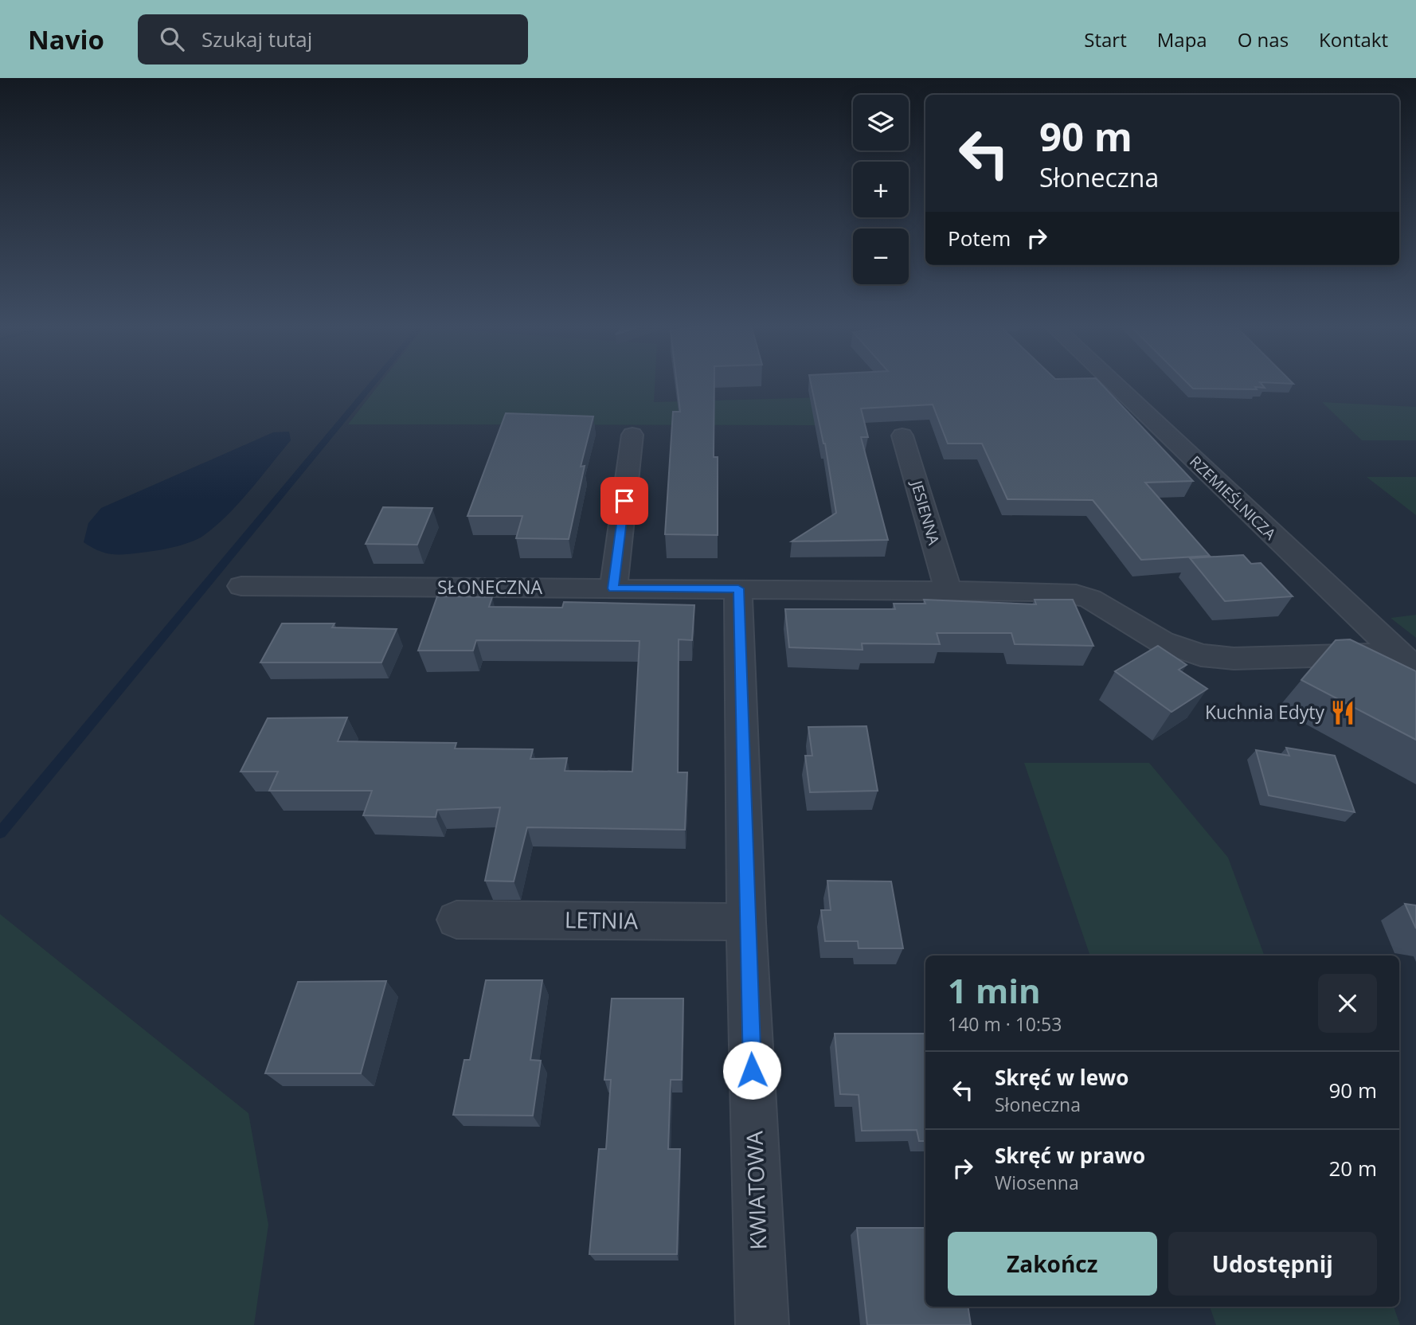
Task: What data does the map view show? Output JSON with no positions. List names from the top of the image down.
{
  "streets": {
    "street": [
      "RZEMIEŚLNICZA",
      "JESIENNA",
      "SŁONECZNA",
      "LETNIA",
      "KWIATOWA"
    ]
  },
  "crossings": [
    ["RZEMIEŚLNICZA", "SŁONECZNA"],
    ["JESIENNA", "SŁONECZNA"],
    ["SŁONECZNA", "KWIATOWA"],
    ["LETNIA", "KWIATOWA"]
  ],
  "places": {
    "restaurant": ["Kuchnia Edyty"]
  },
  "page": {
    "header": "Navio",
    "search": "Szukaj tutaj",
    "nav": [
      "Start",
      "Mapa",
      "O nas",
      "Kontakt"
    ],
    "map_buttons": ["+", "−"],
    "turn": ["90 m", "Słoneczna"],
    "then": "Potem",
    "heading": ["1 min", "140 m · 10:53"],
    "list": [
      {
        "name": "Skręć w lewo",
        "note": "Słoneczna",
        "value": "90 m"
      },
      {
        "name": "Skręć w prawo",
        "note": "Wiosenna",
        "value": "20 m"
      }
    ],
    "buttons": ["Zakończ", "Udostępnij"]
  }
}
